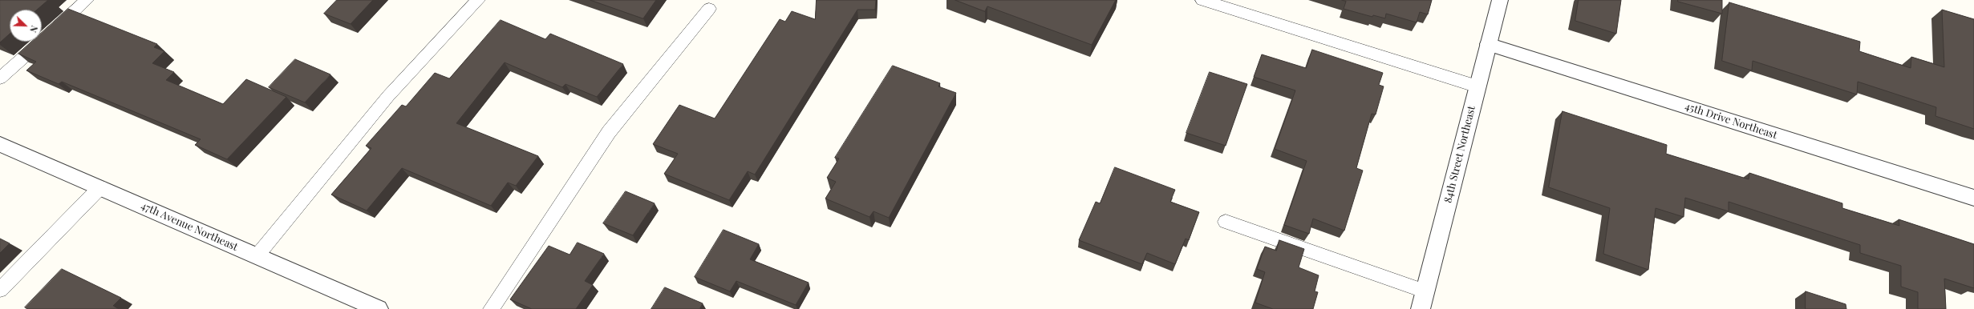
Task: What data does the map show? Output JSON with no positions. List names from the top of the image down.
{
  "streets": {
    "street": ["45th Drive Northeast", "84th Street Northeast", "47th Avenue Northeast"]
  },
  "crossings": [
    ["45th Drive Northeast", "84th Street Northeast"]
  ],
  "north": "bottom right"
}
